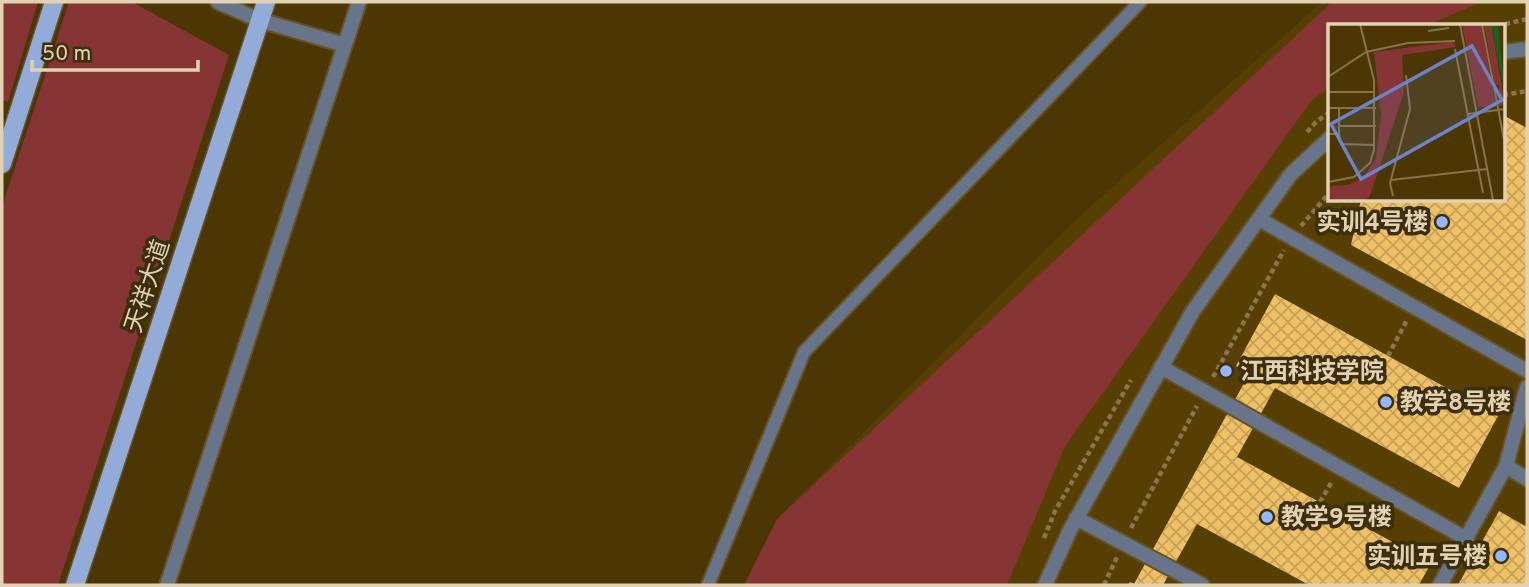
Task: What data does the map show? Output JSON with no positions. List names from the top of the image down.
{
  "streets": {
    "main road": ["天祥大道"]
  },
  "places": [
    "实训4号楼",
    "江西科技学院",
    "教学8号楼",
    "教学9号楼",
    "实训五号楼"
  ],
  "scale_bar": "50 m"
}
